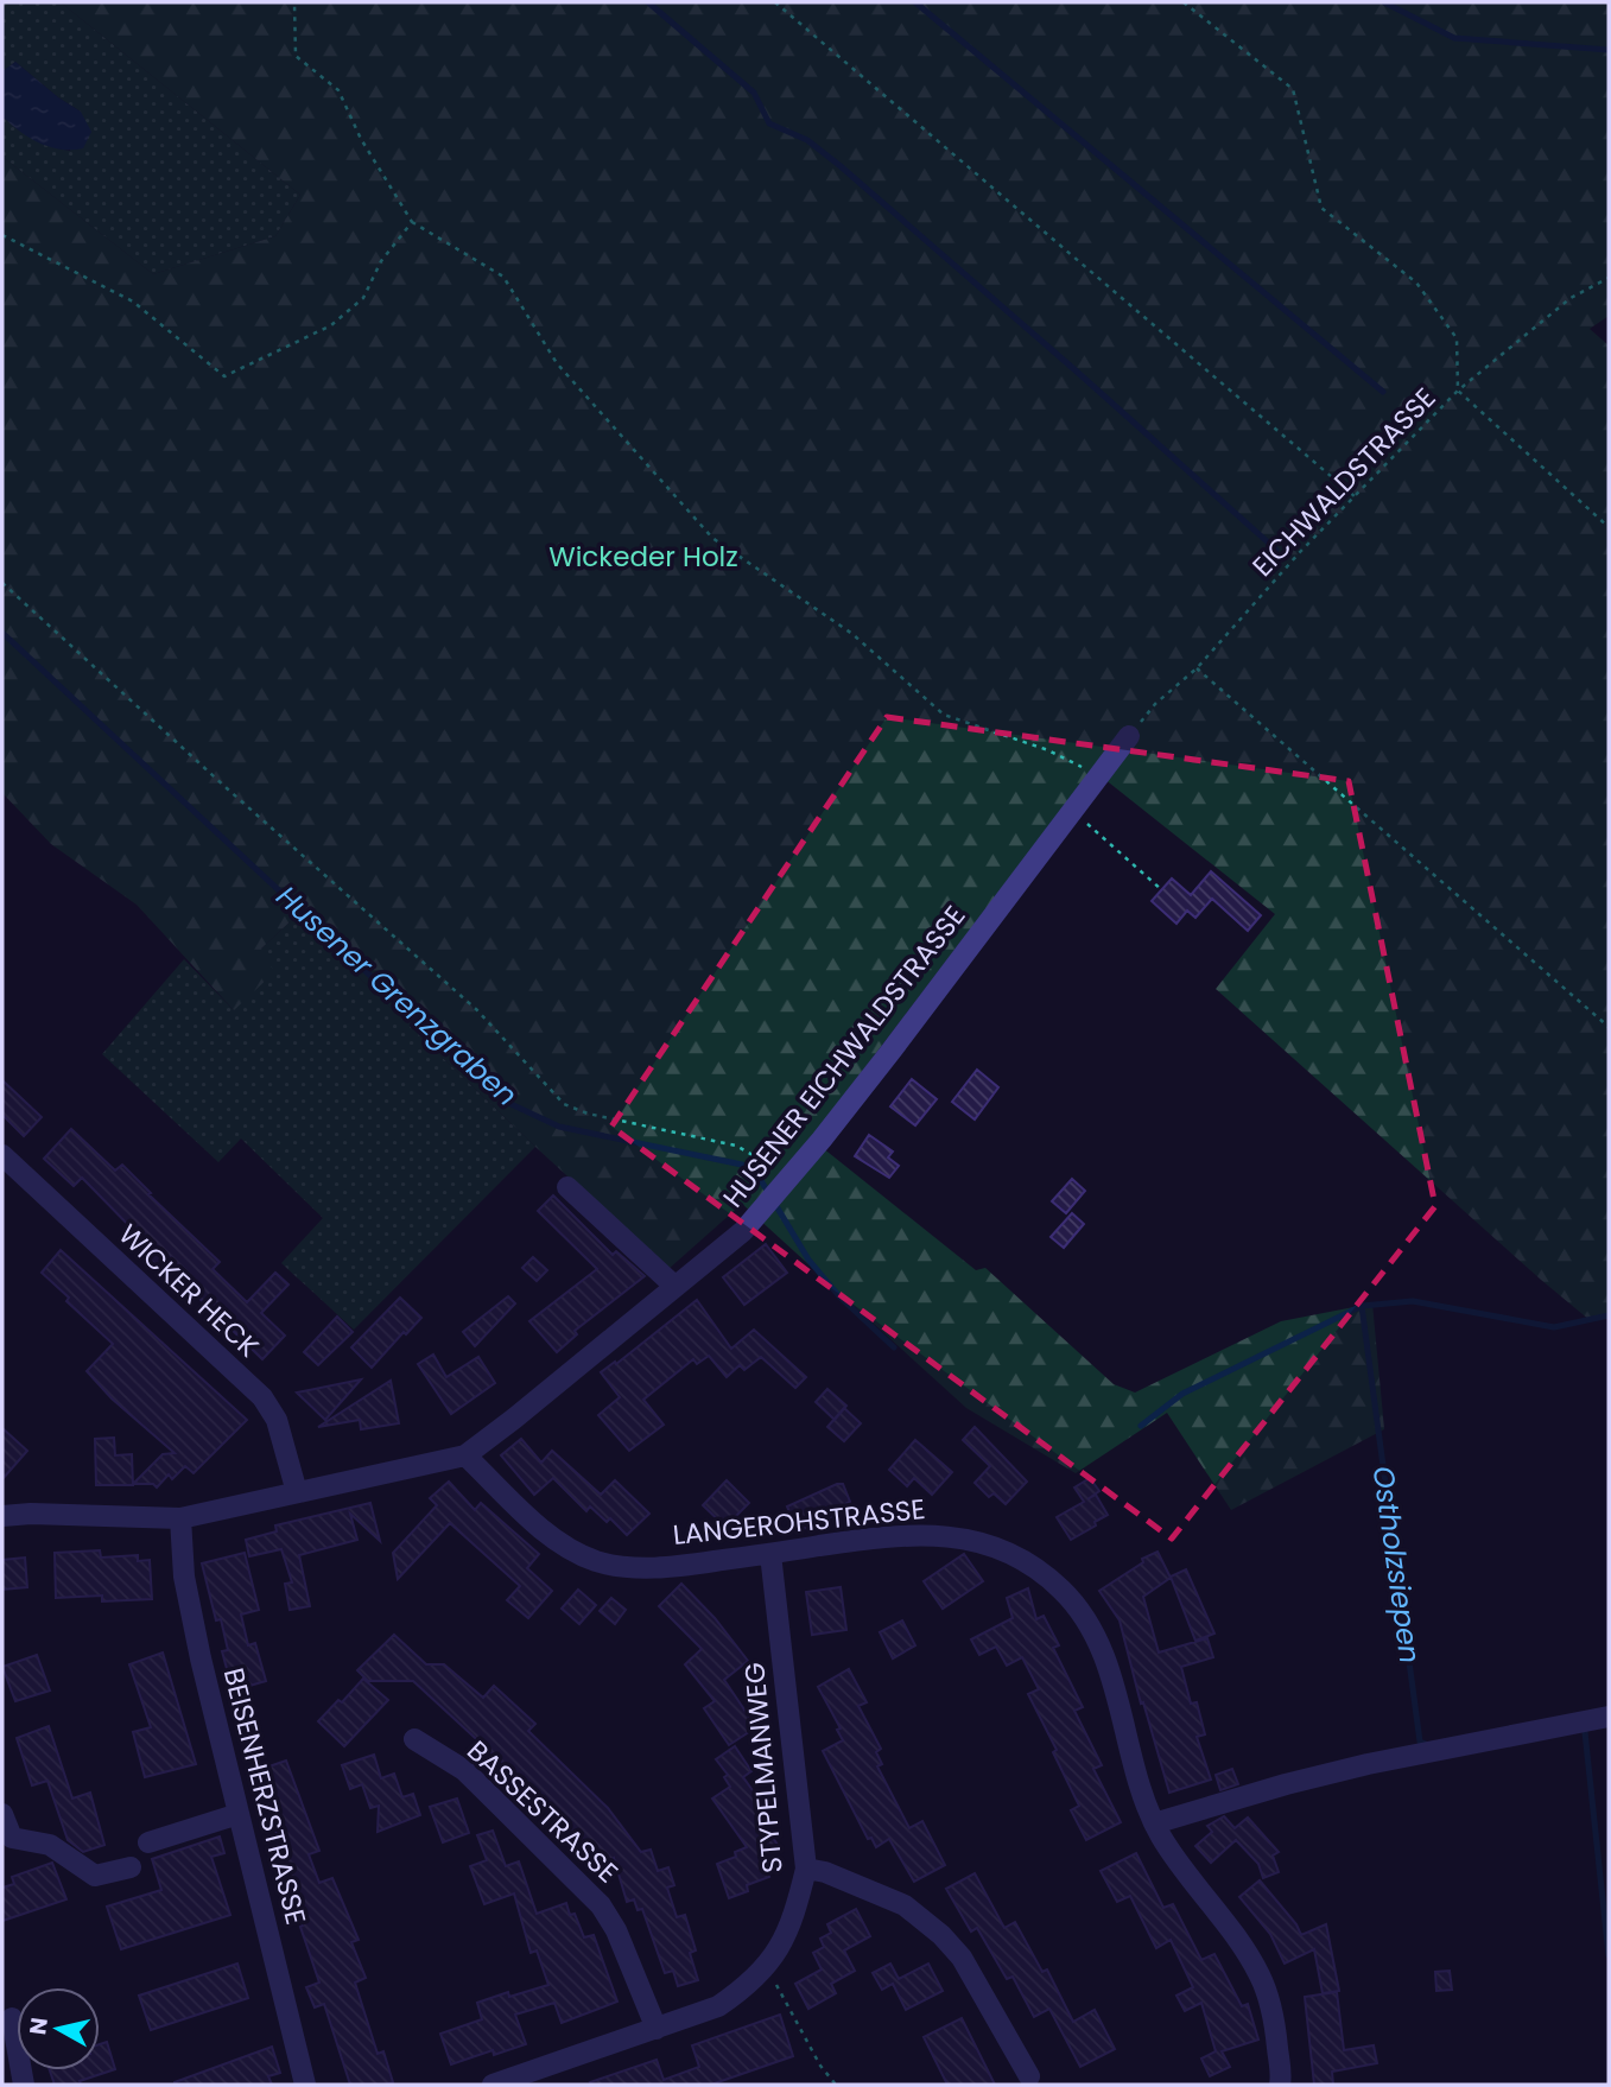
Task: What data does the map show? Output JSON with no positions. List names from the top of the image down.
{
  "streets": {
    "street": [
      "HUSENER EICHWALDSTRASSE",
      "WICKER HECK",
      "LANGEROHSTRASSE",
      "STYPELMANWEG",
      "BEISENHERZSTRASSE",
      "BASSESTRASSE"
    ],
    "path": ["EICHWALDSTRASSE"]
  },
  "crossings": [
    ["EICHWALDSTRASSE", "HUSENER EICHWALDSTRASSE"],
    ["HUSENER EICHWALDSTRASSE", "WICKER HECK"],
    ["HUSENER EICHWALDSTRASSE", "LANGEROHSTRASSE"],
    ["HUSENER EICHWALDSTRASSE", "BEISENHERZSTRASSE"],
    ["LANGEROHSTRASSE", "STYPELMANWEG"],
    ["STYPELMANWEG", "BASSESTRASSE"]
  ],
  "water": ["Husener Grenzgraben", "Ostholzsiepen"],
  "parks": ["Wickeder Holz"],
  "north": "left"
}
